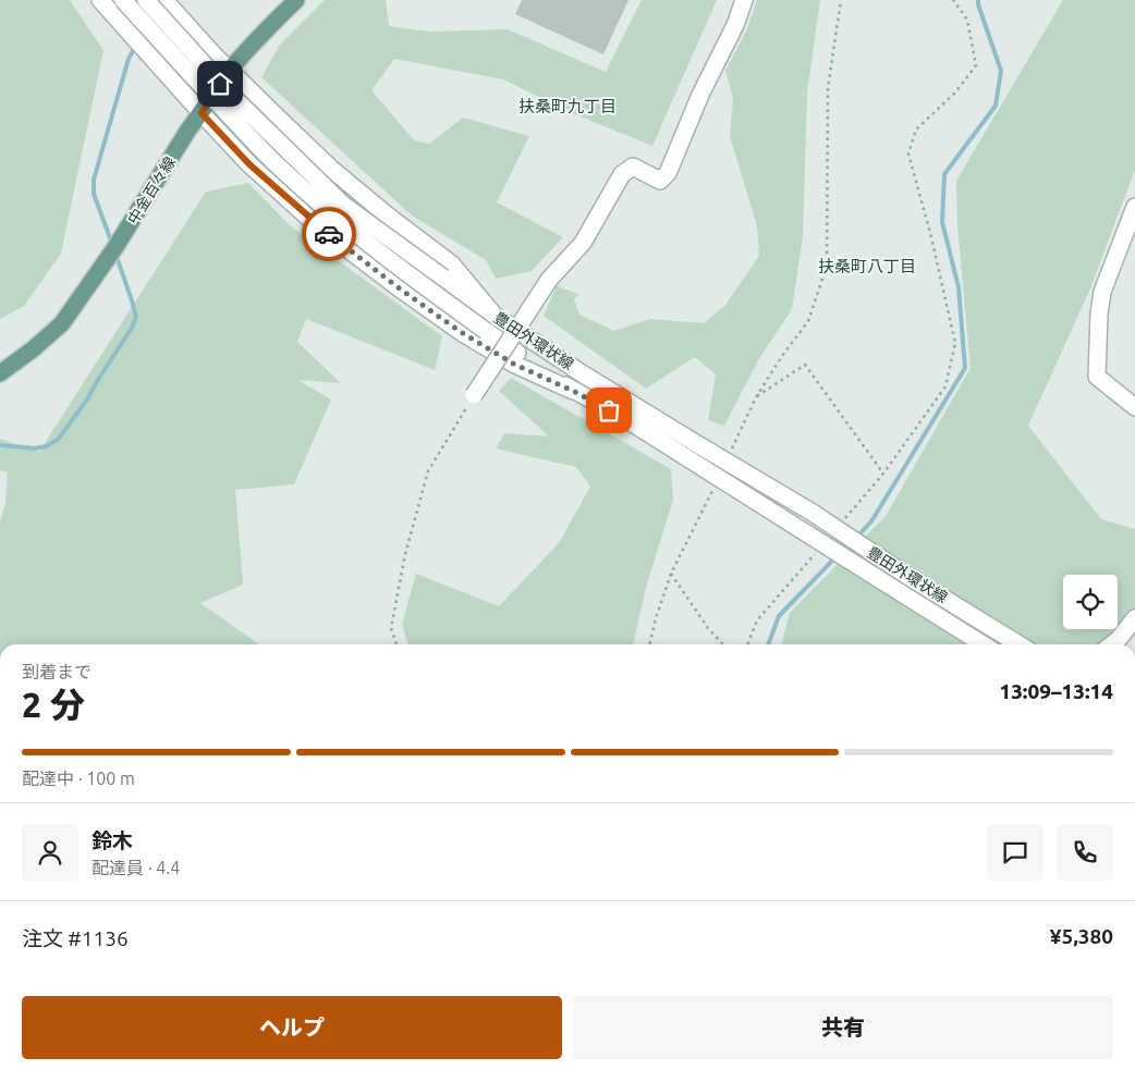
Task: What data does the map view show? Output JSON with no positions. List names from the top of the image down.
{
  "streets": {
    "main road": ["中金百々線"],
    "street": ["豊田外環状線"]
  },
  "districts": ["扶桑町九丁目", "扶桑町八丁目"],
  "page": {
    "heading": ["2 分", "到着まで", "13:09–13:14"],
    "panel": [
      "鈴木",
      "配達員 · 4.4",
      "注文 #1136",
      "¥5,380"
    ],
    "bar": "配達中 · 100 m",
    "buttons": ["ヘルプ", "共有"]
  }
}
